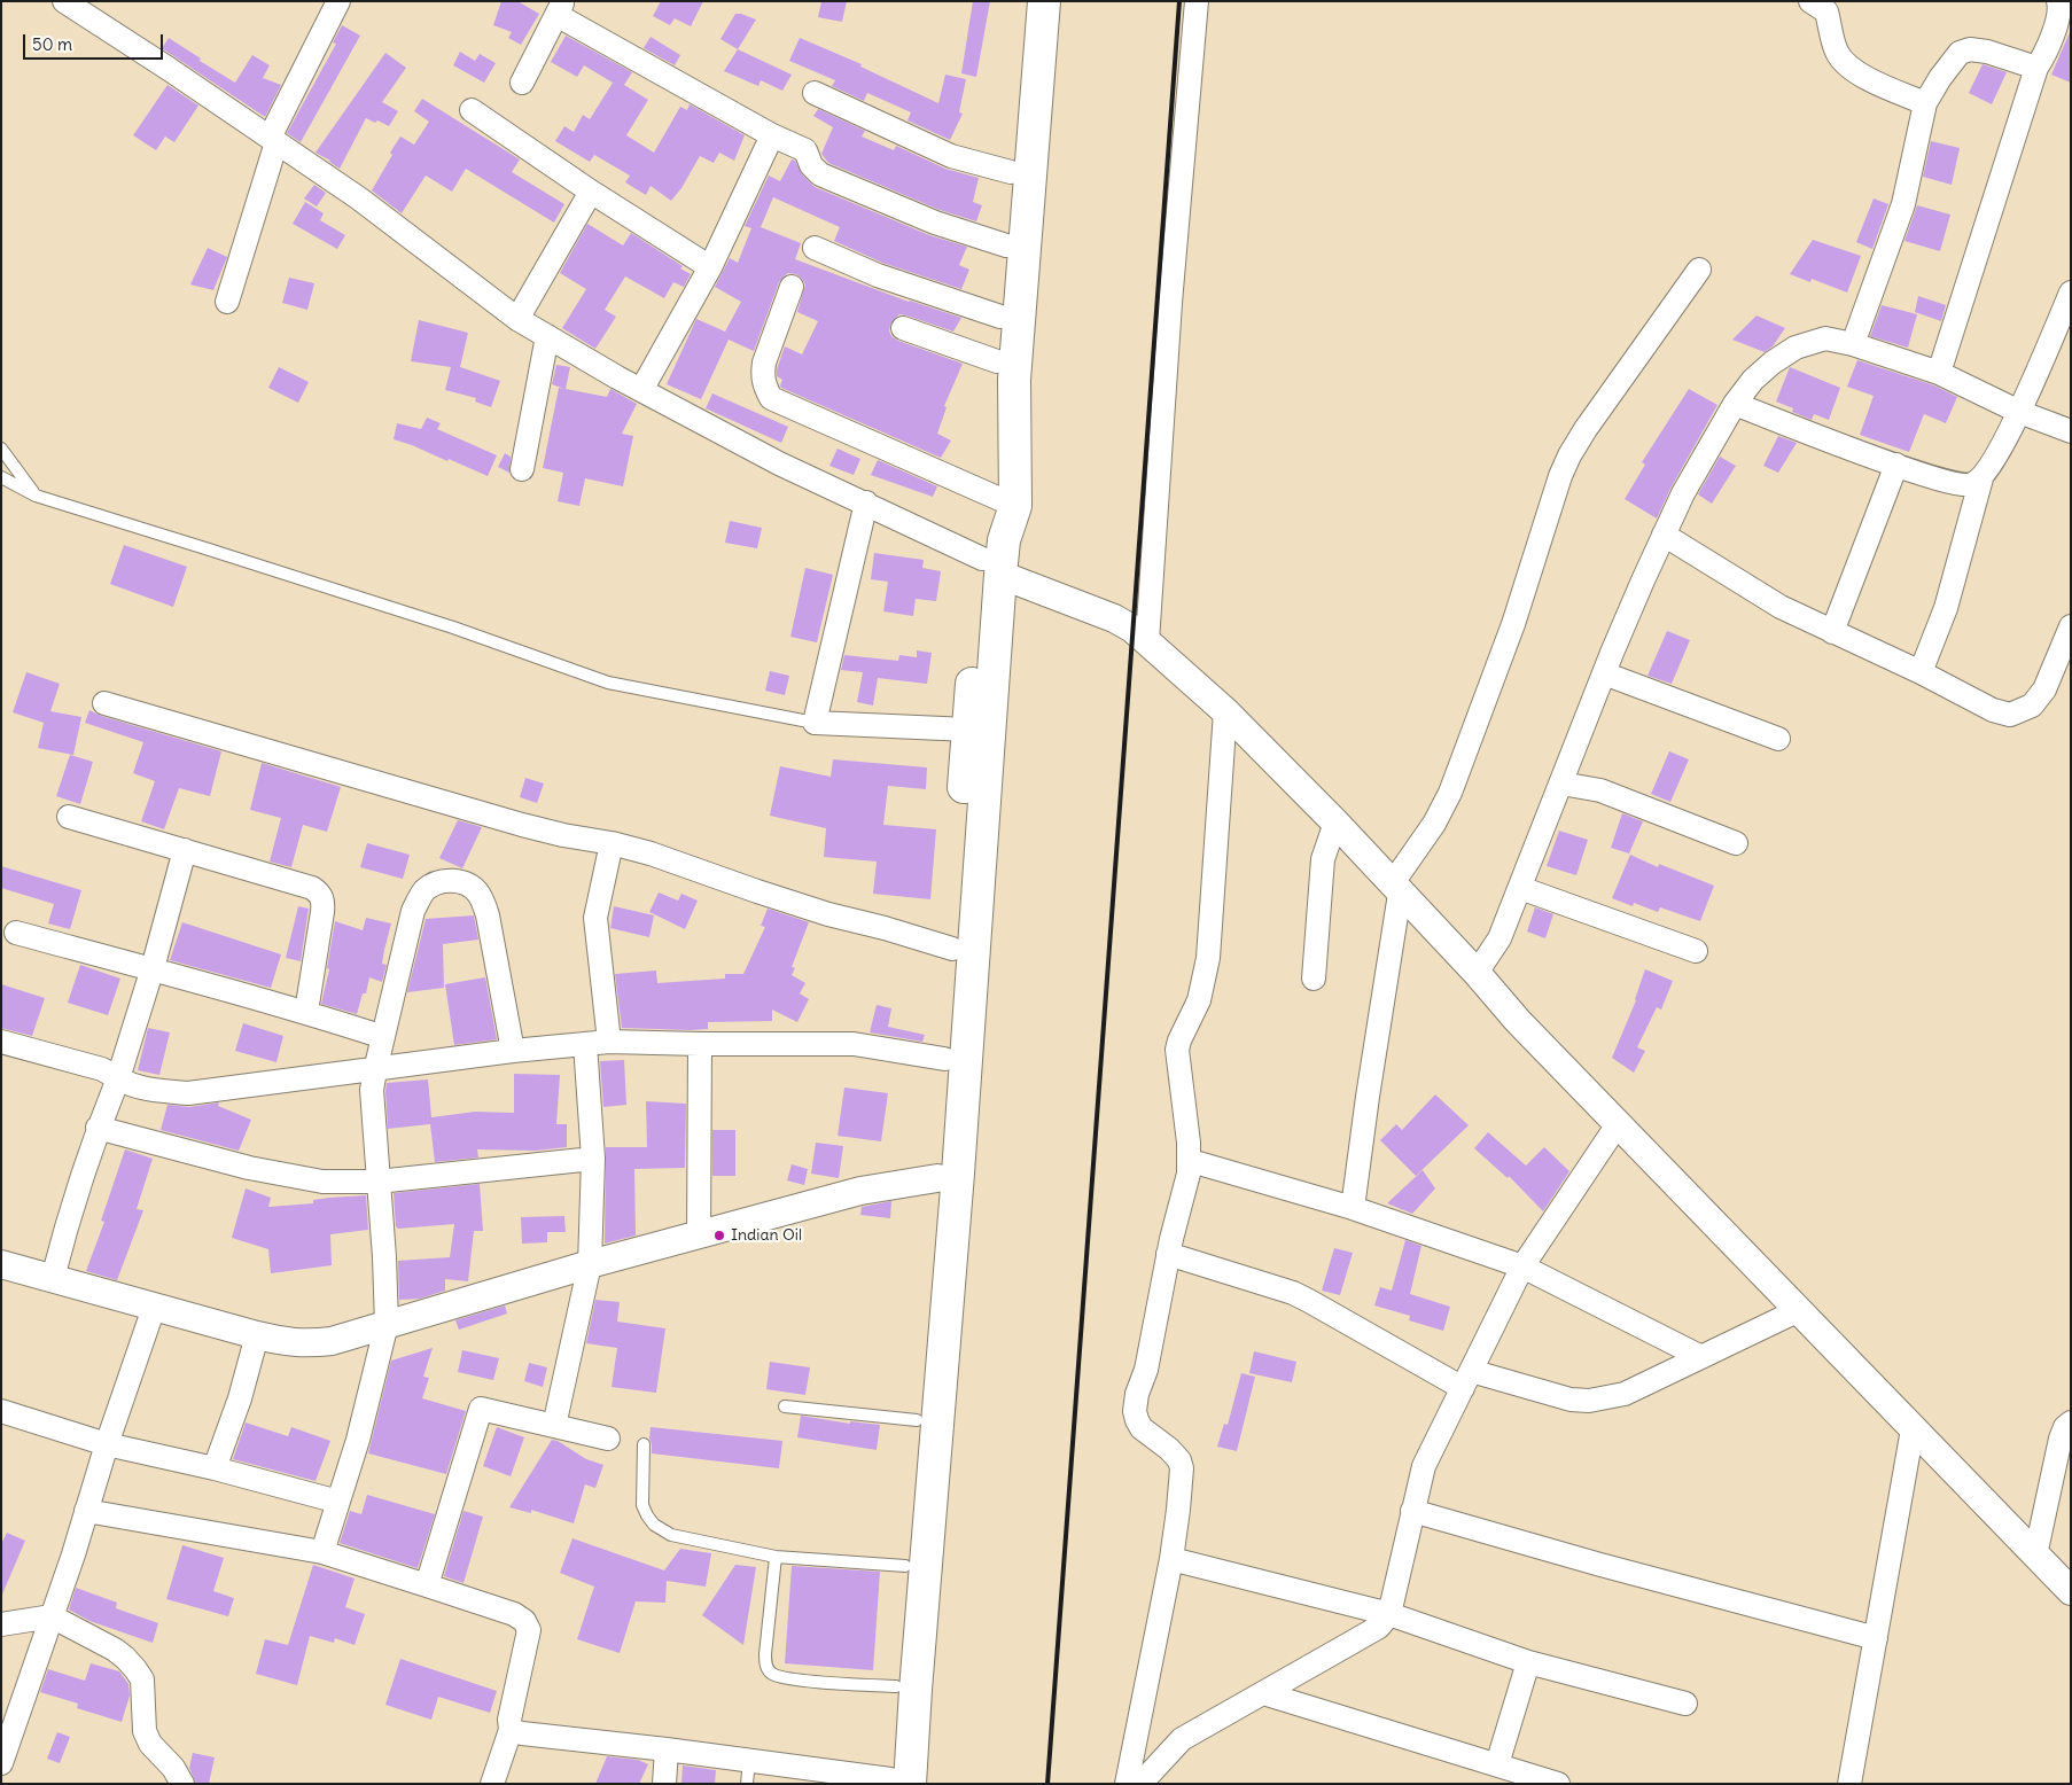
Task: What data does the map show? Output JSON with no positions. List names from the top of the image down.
{
  "places": ["Indian Oil"],
  "scale_bar": "50 m"
}
